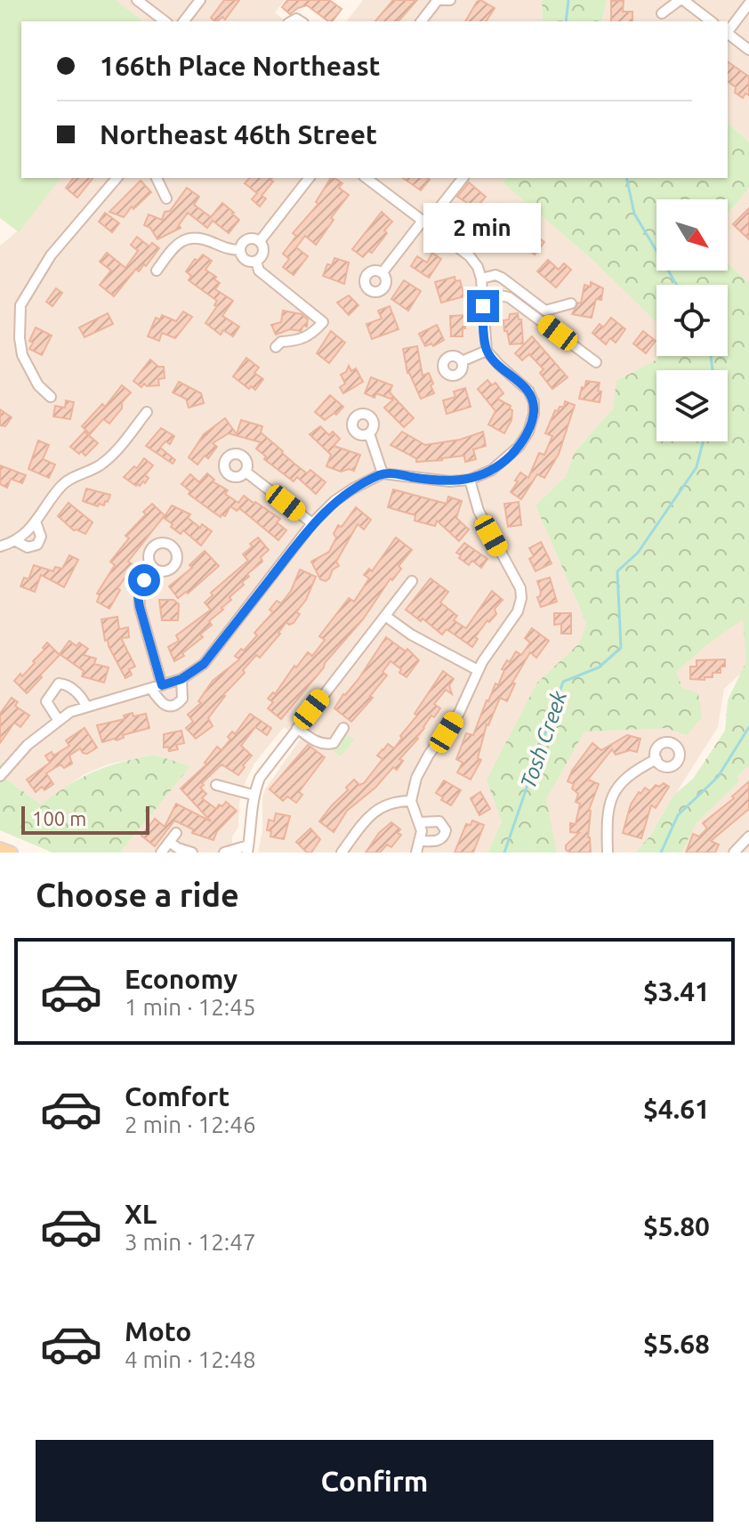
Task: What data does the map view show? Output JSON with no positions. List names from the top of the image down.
{
  "water": ["Tosh Creek"],
  "scale_bar": "100 m",
  "north": "bottom right",
  "page": {
    "banner": ["166th Place Northeast", "Northeast 46th Street"],
    "bubble": "2 min",
    "scale": "100 m",
    "heading": "Choose a ride",
    "list": [
      {
        "name": "Economy",
        "note": "1 min · 12:45",
        "value": "$3.41"
      },
      {
        "name": "Comfort",
        "note": "2 min · 12:46",
        "value": "$4.61"
      },
      {
        "name": "XL",
        "note": "3 min · 12:47",
        "value": "$5.80"
      },
      {
        "name": "Moto",
        "note": "4 min · 12:48",
        "value": "$5.68"
      }
    ],
    "buttons": "Confirm"
  }
}
